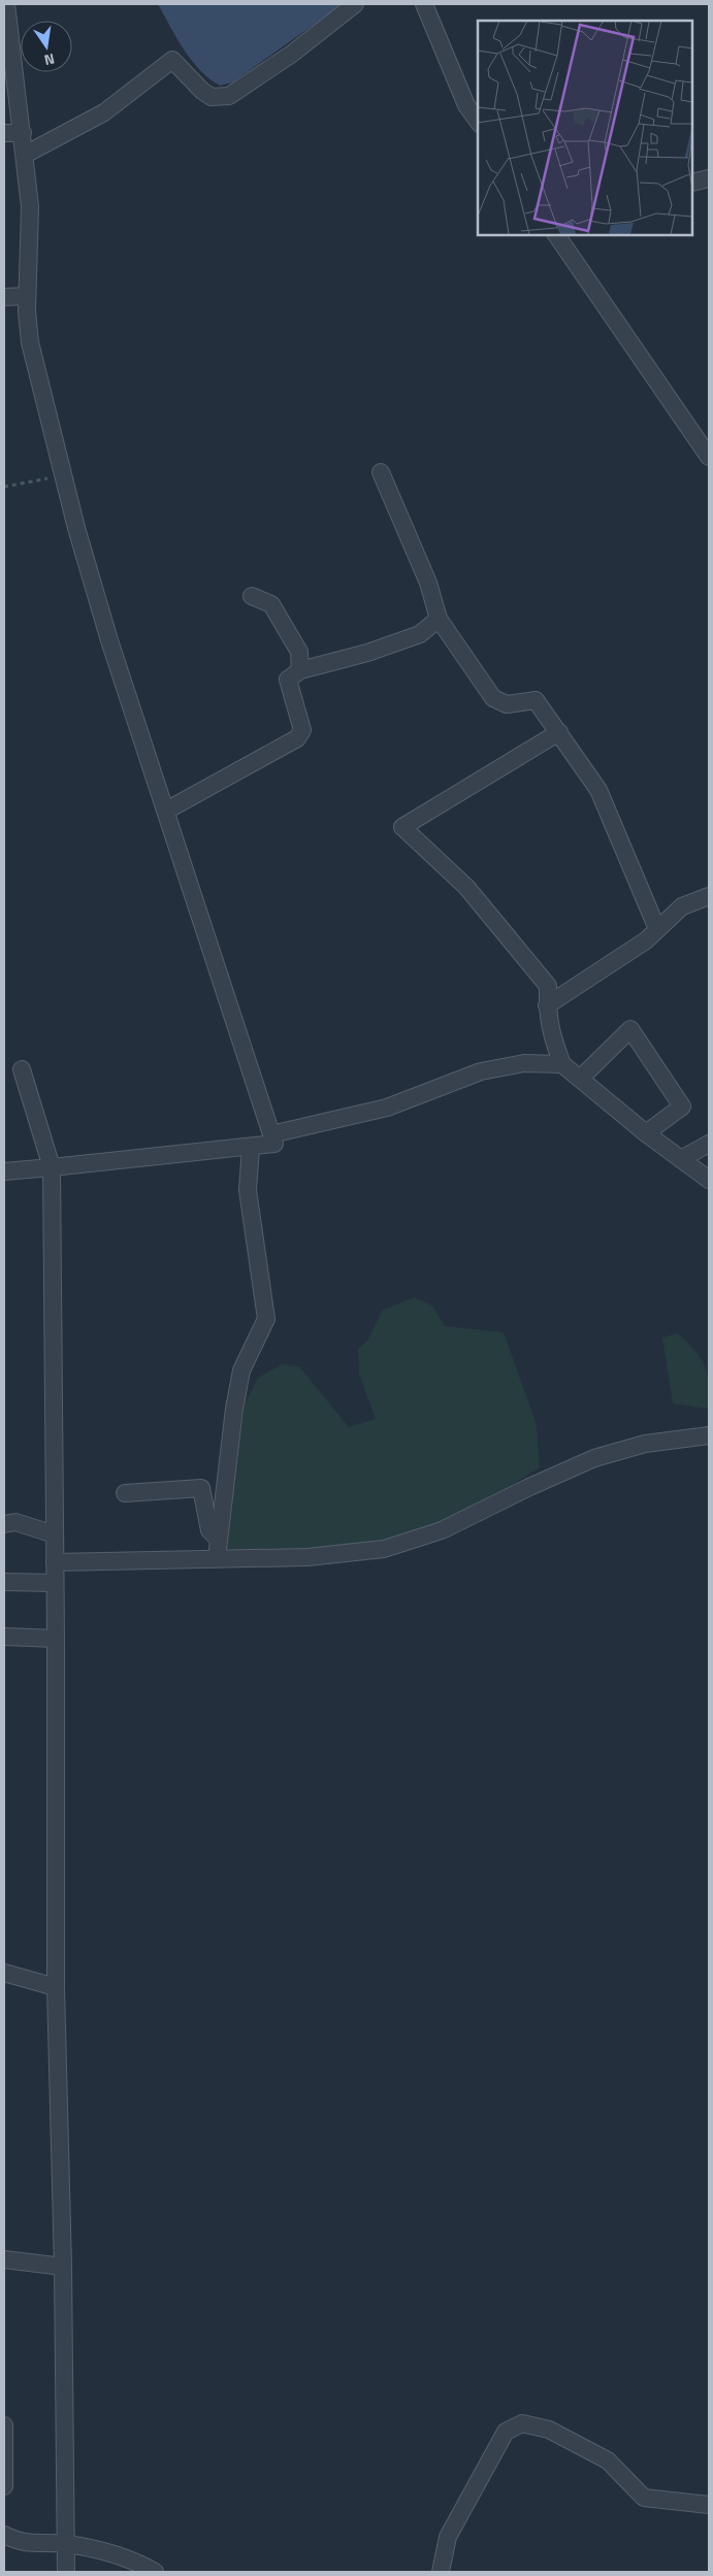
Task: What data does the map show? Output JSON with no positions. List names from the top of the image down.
{
  "north": "bottom"
}
